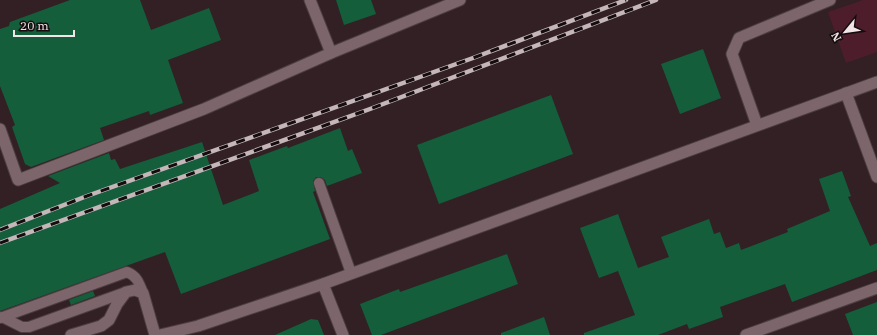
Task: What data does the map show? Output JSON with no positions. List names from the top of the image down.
{
  "scale_bar": "20 m",
  "north": "bottom left"
}
